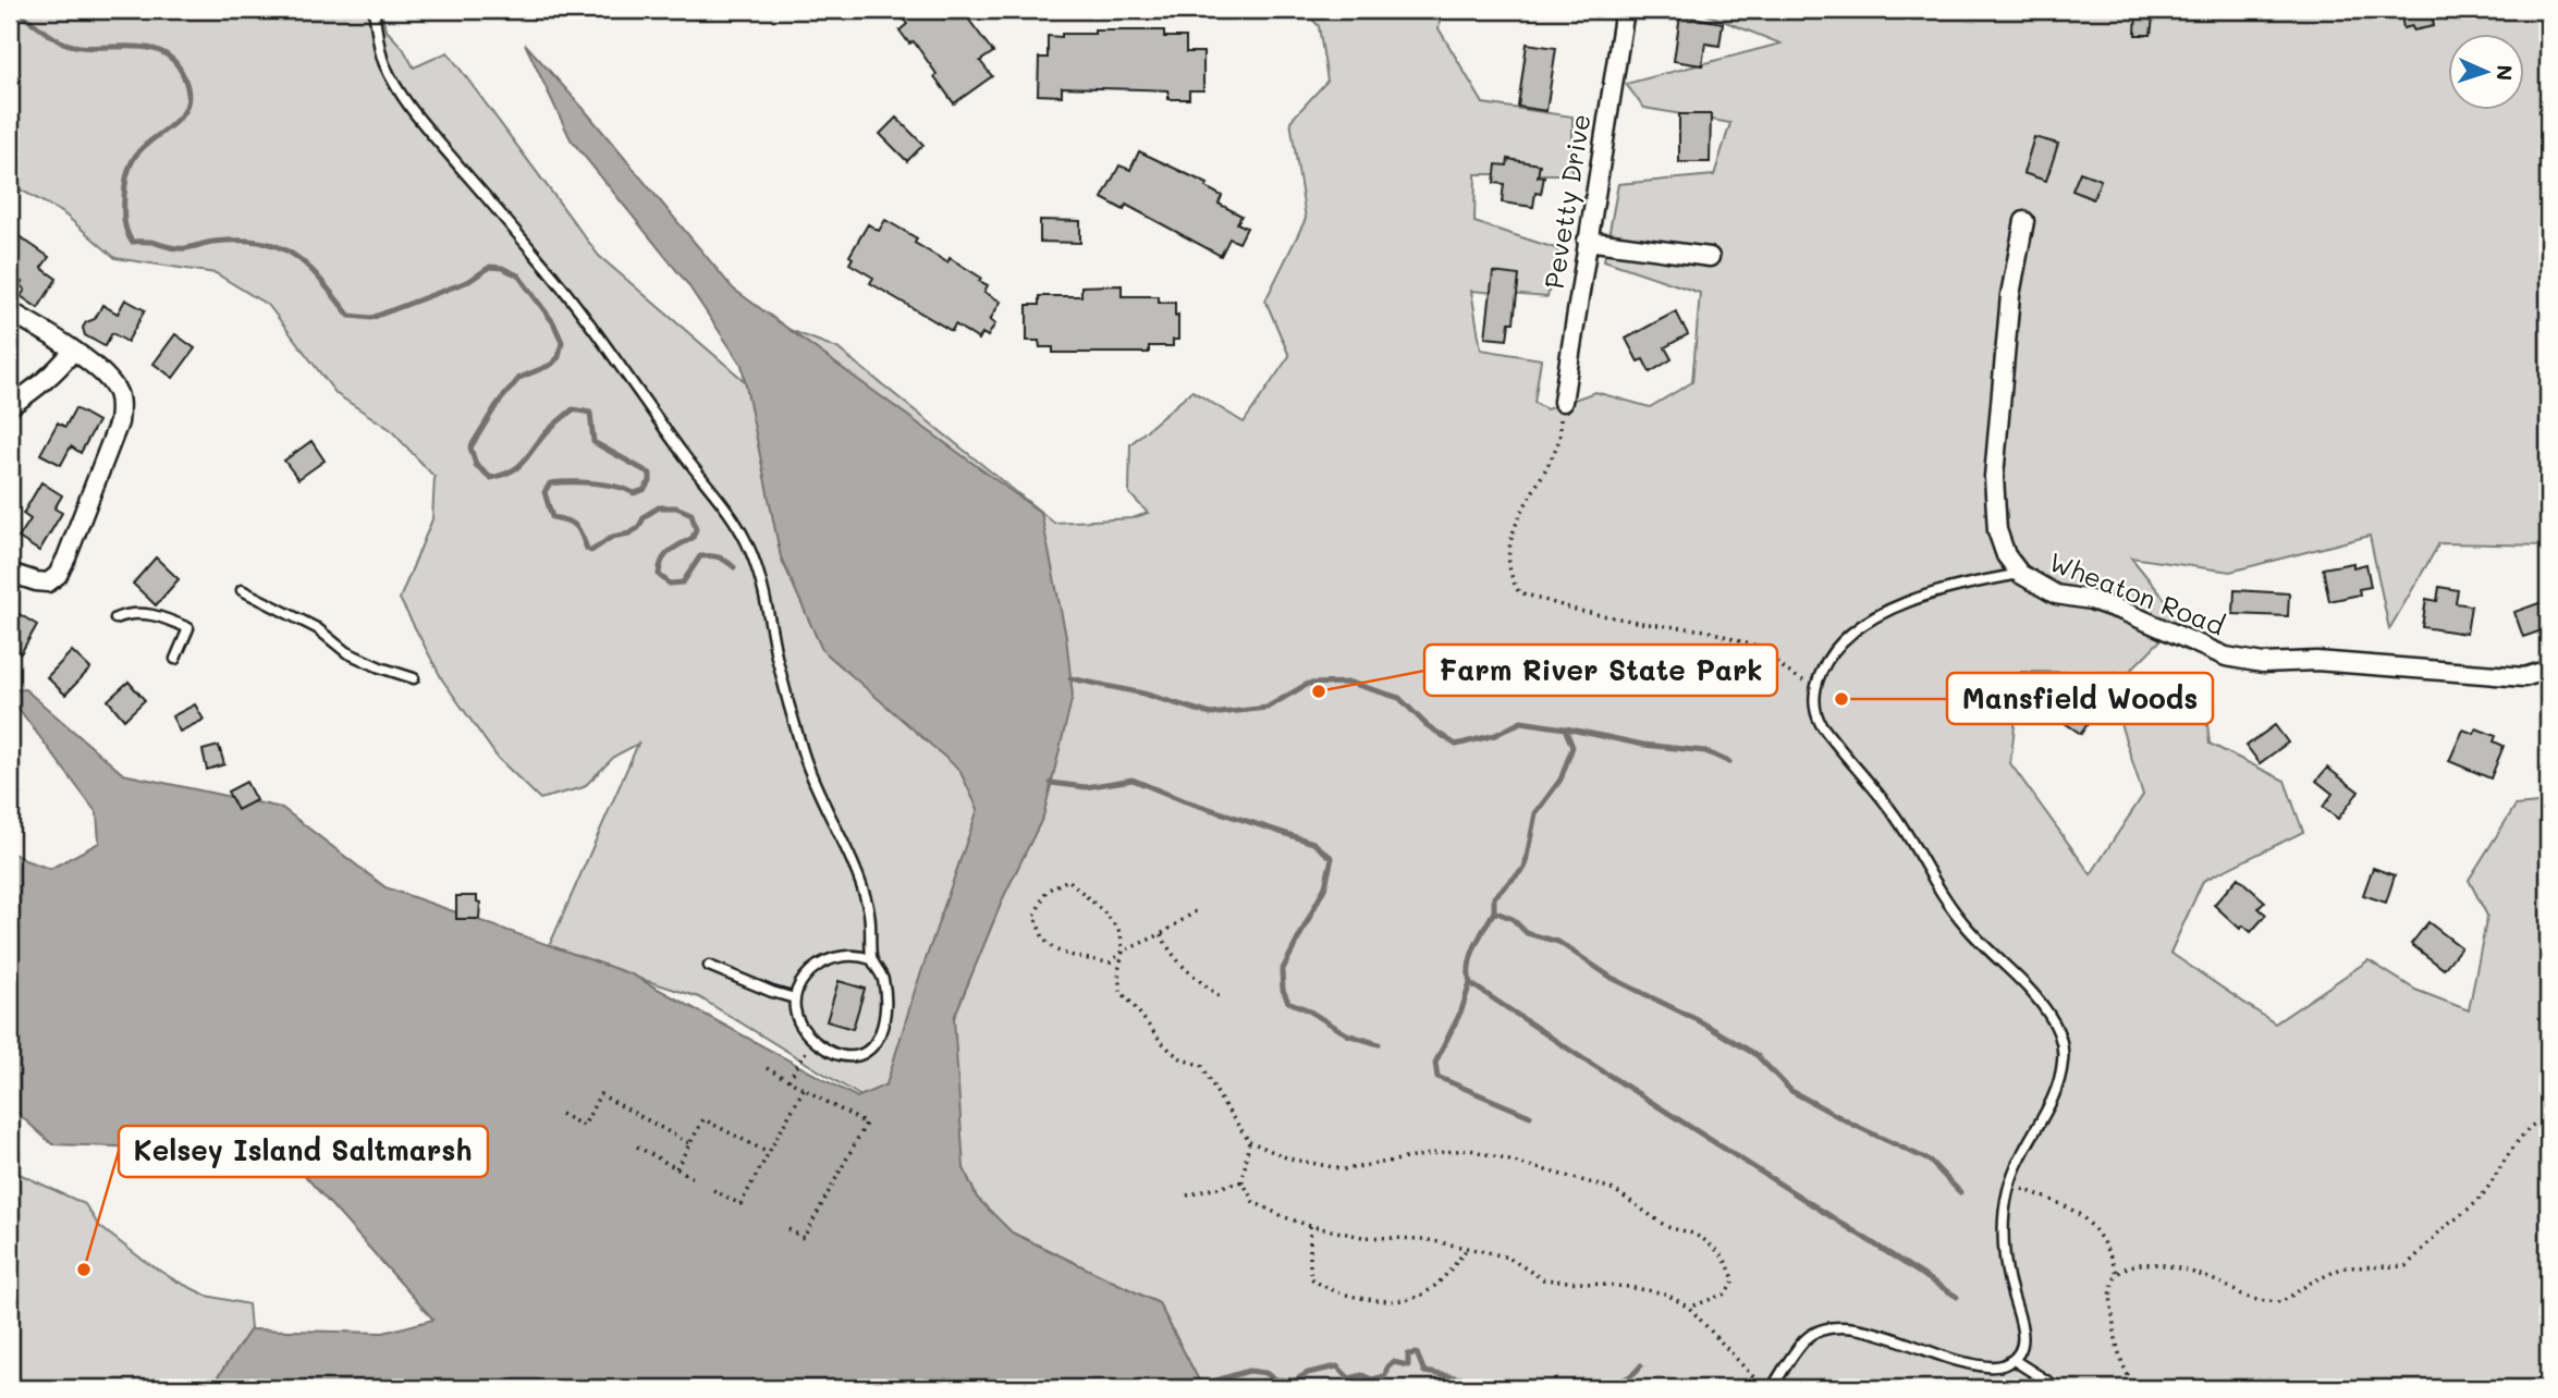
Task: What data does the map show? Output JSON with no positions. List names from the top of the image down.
{
  "streets": {
    "street": ["Pevetty Drive", "Wheaton Road"]
  },
  "places": ["Farm River State Park", "Mansfield Woods", "Kelsey Island Saltmarsh"],
  "north": "right"
}
